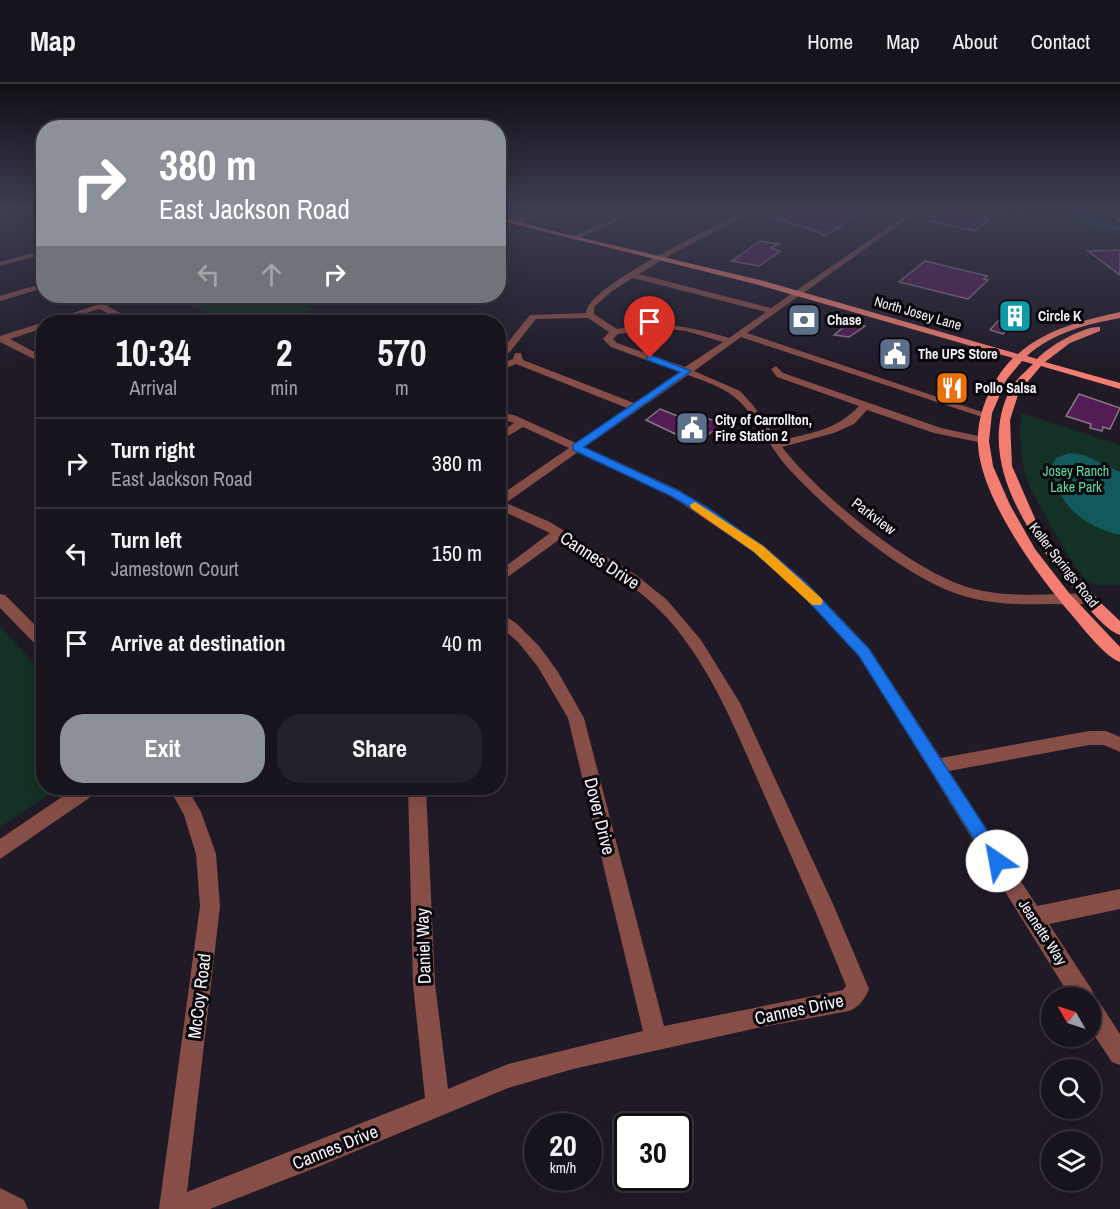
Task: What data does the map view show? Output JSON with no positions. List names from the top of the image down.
{
  "streets": {
    "main road": ["North Josey Lane", "Keller Springs Road"],
    "street": [
      "Parkview",
      "Cannes Drive",
      "Dover Drive",
      "Jeanette Way",
      "Daniel Way",
      "McCoy Road"
    ]
  },
  "crossings": [
    ["North Josey Lane", "Keller Springs Road"],
    ["Parkview", "Keller Springs Road"],
    ["Cannes Drive", "Dover Drive"],
    ["Cannes Drive", "Daniel Way"],
    ["Cannes Drive", "McCoy Road"]
  ],
  "parks": ["Josey Ranch Lake Park"],
  "places": {
    "building": ["Circle K"],
    "bank": ["Chase"],
    "public building": ["The UPS Store", "City of Carrollton, Fire Station 2"],
    "restaurant": ["Pollo Salsa"]
  },
  "north": "top left",
  "page": {
    "header": "Map",
    "nav": [
      "Home",
      "Map",
      "About",
      "Contact"
    ],
    "turn": ["380 m", "East Jackson Road"],
    "eta": [
      "10:34",
      "Arrival",
      "2",
      "min",
      "570",
      "m"
    ],
    "list": [
      {
        "name": "Turn right",
        "note": "East Jackson Road",
        "value": "380 m"
      },
      {
        "name": "Turn left",
        "note": "Jamestown Court",
        "value": "150 m"
      },
      {
        "name": "Arrive at destination",
        "value": "40 m"
      }
    ],
    "buttons": ["Exit", "Share"],
    "speed": "20 km/h",
    "limit": "30"
  }
}
